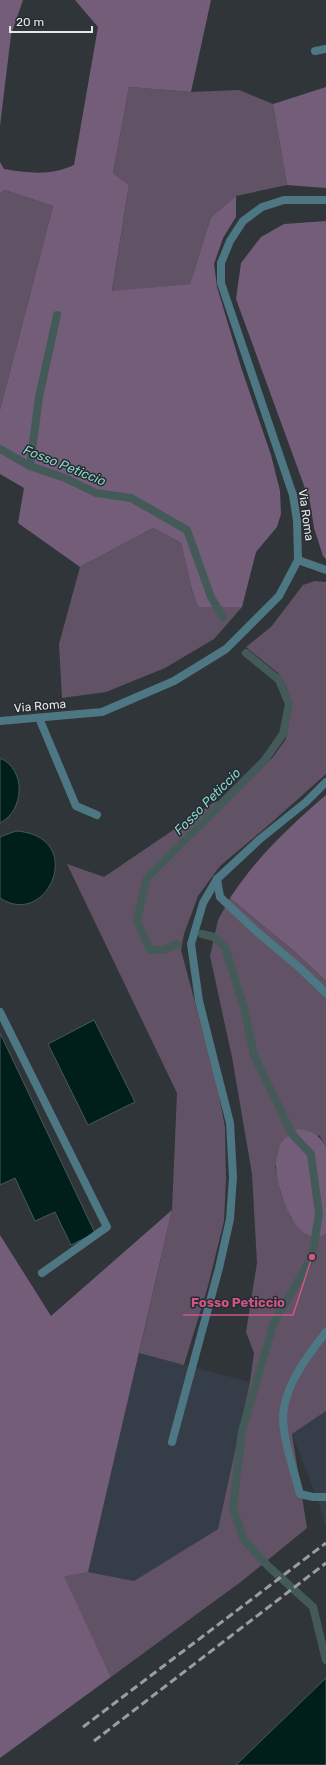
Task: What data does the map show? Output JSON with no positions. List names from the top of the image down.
{
  "streets": {
    "street": ["Via Roma"]
  },
  "water": ["Fosso Peticcio"],
  "places": ["Fosso Peticcio"],
  "scale_bar": "20 m"
}
